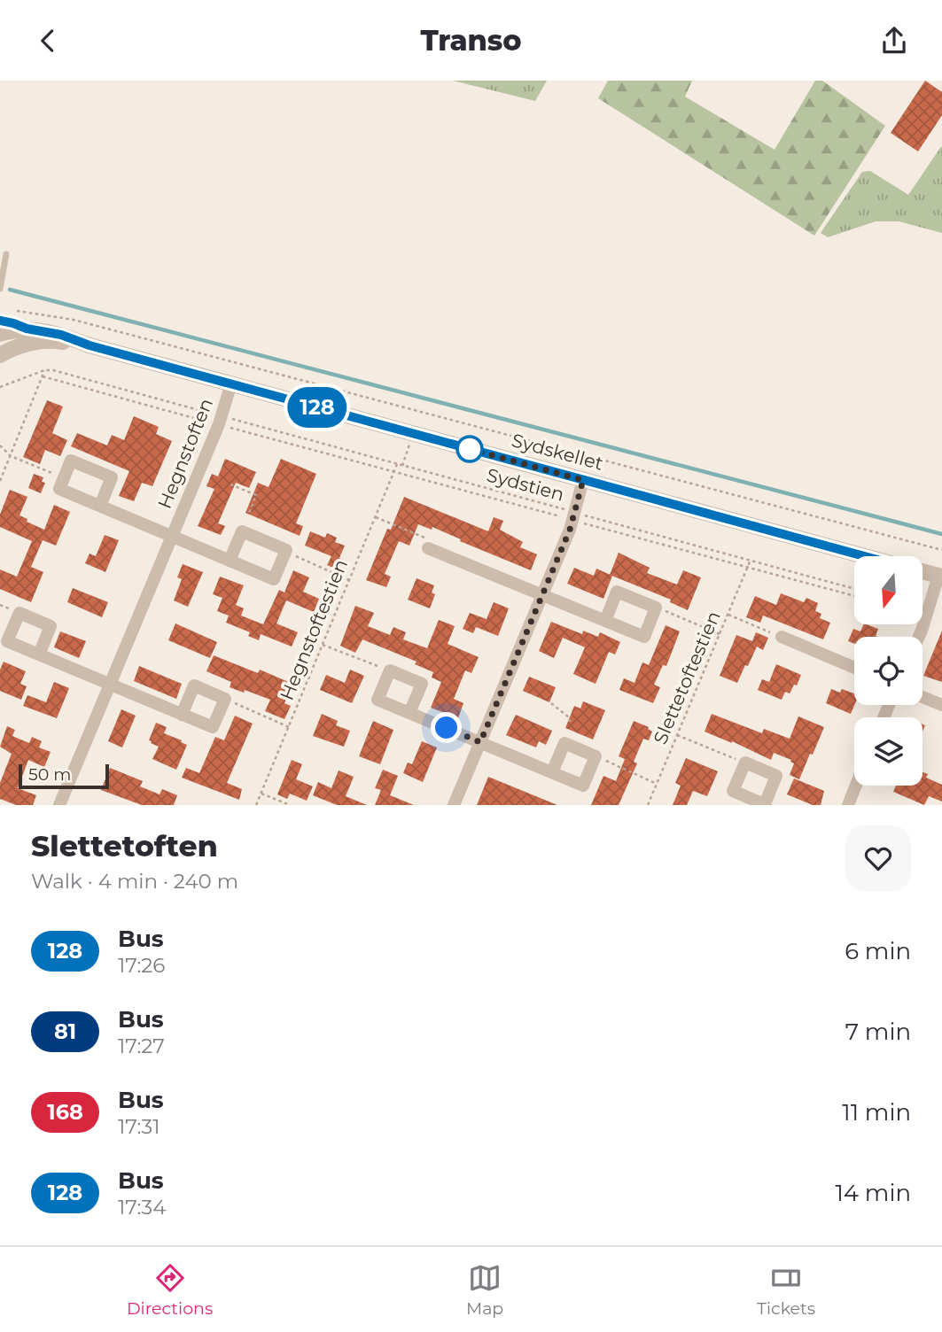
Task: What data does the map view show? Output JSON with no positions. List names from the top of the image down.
{
  "streets": {
    "street": ["Sydskellet", "Hegnstoften"],
    "path": ["Sydstien", "Hegnstoftestien", "Slettetoftestien"]
  },
  "crossings": [
    ["Sydskellet", "Hegnstoften"],
    ["Hegnstoften", "Sydstien"],
    ["Sydstien", "Hegnstoftestien"],
    ["Sydstien", "Slettetoftestien"]
  ],
  "lines": ["bus line 128"],
  "scale_bar": "50 m",
  "north": "bottom",
  "page": {
    "header": "Transo",
    "on_map": "128",
    "scale": "50 m",
    "heading": ["Slettetoften", "Walk · 4 min · 240 m"],
    "list": [
      {
        "mark": "128",
        "name": "Bus",
        "note": "17:26",
        "value": "6 min"
      },
      {
        "mark": "81",
        "name": "Bus",
        "note": "17:27",
        "value": "7 min"
      },
      {
        "mark": "168",
        "name": "Bus",
        "note": "17:31",
        "value": "11 min"
      },
      {
        "mark": "128",
        "name": "Bus",
        "note": "17:34",
        "value": "14 min"
      }
    ],
    "tabs": ["Directions", "Map", "Tickets"]
  }
}
